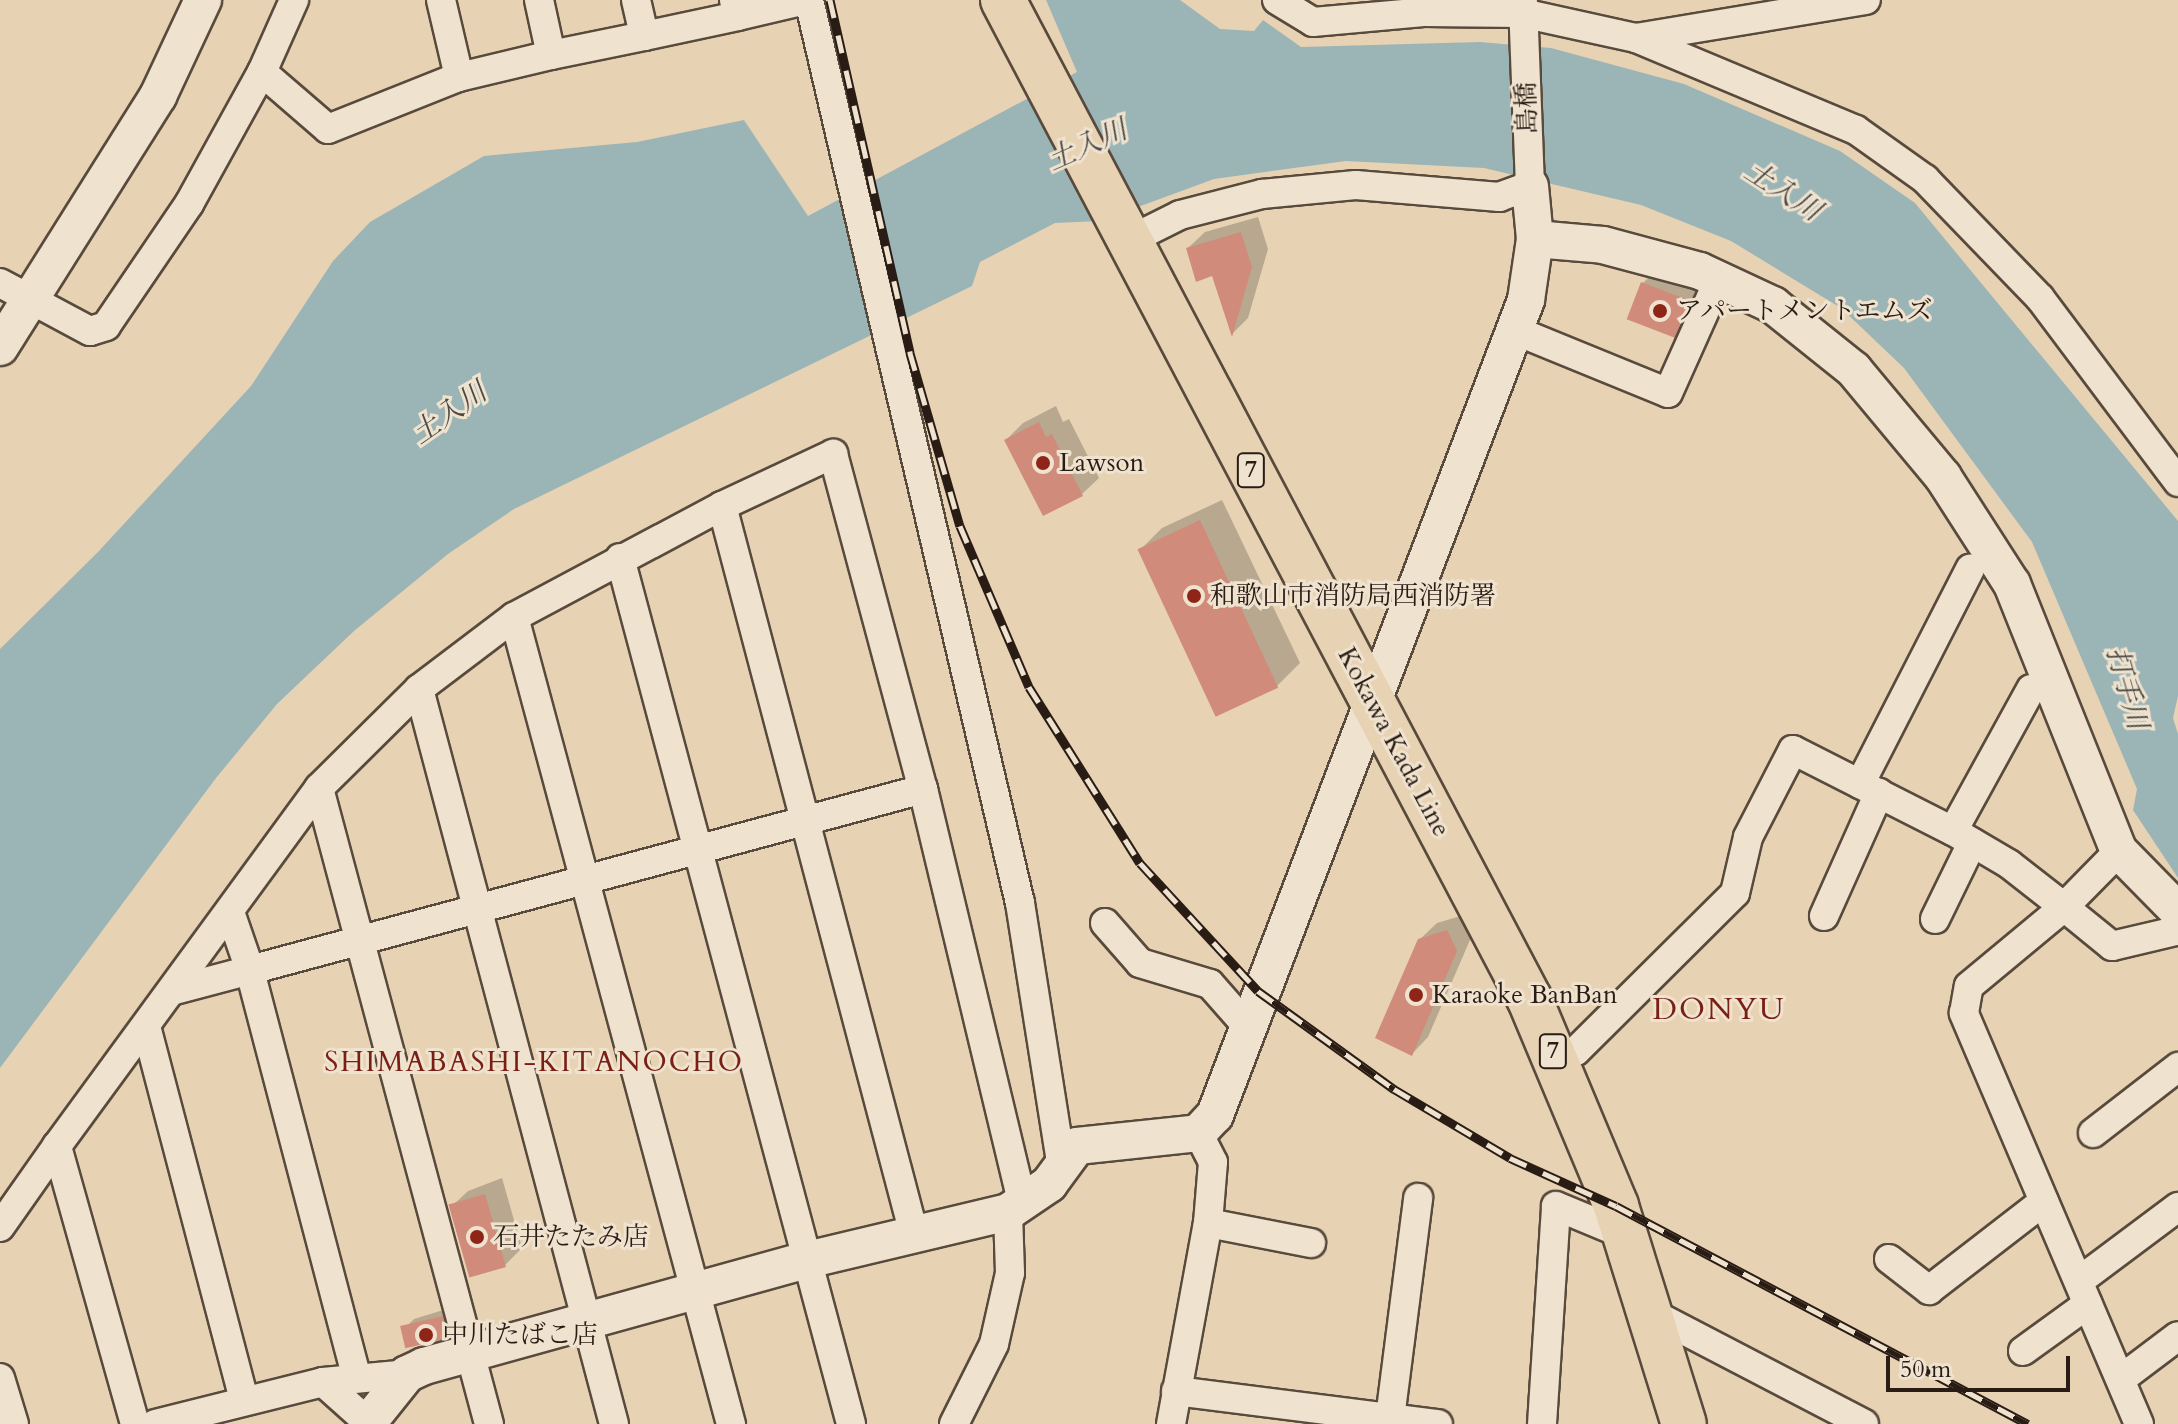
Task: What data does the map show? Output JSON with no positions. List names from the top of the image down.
{
  "streets": {
    "main road": ["7", "Kokawa Kada Line"],
    "street": ["島橋"]
  },
  "districts": ["DONYU", "SHIMABASHI-KITANOCHO"],
  "water": ["土入川", "打手川"],
  "places": [
    "アパートメントエムズ",
    "Lawson",
    "和歌山市消防局西消防署",
    "Karaoke BanBan",
    "石井たたみ店",
    "中川たばこ店"
  ],
  "scale_bar": "50 m"
}
